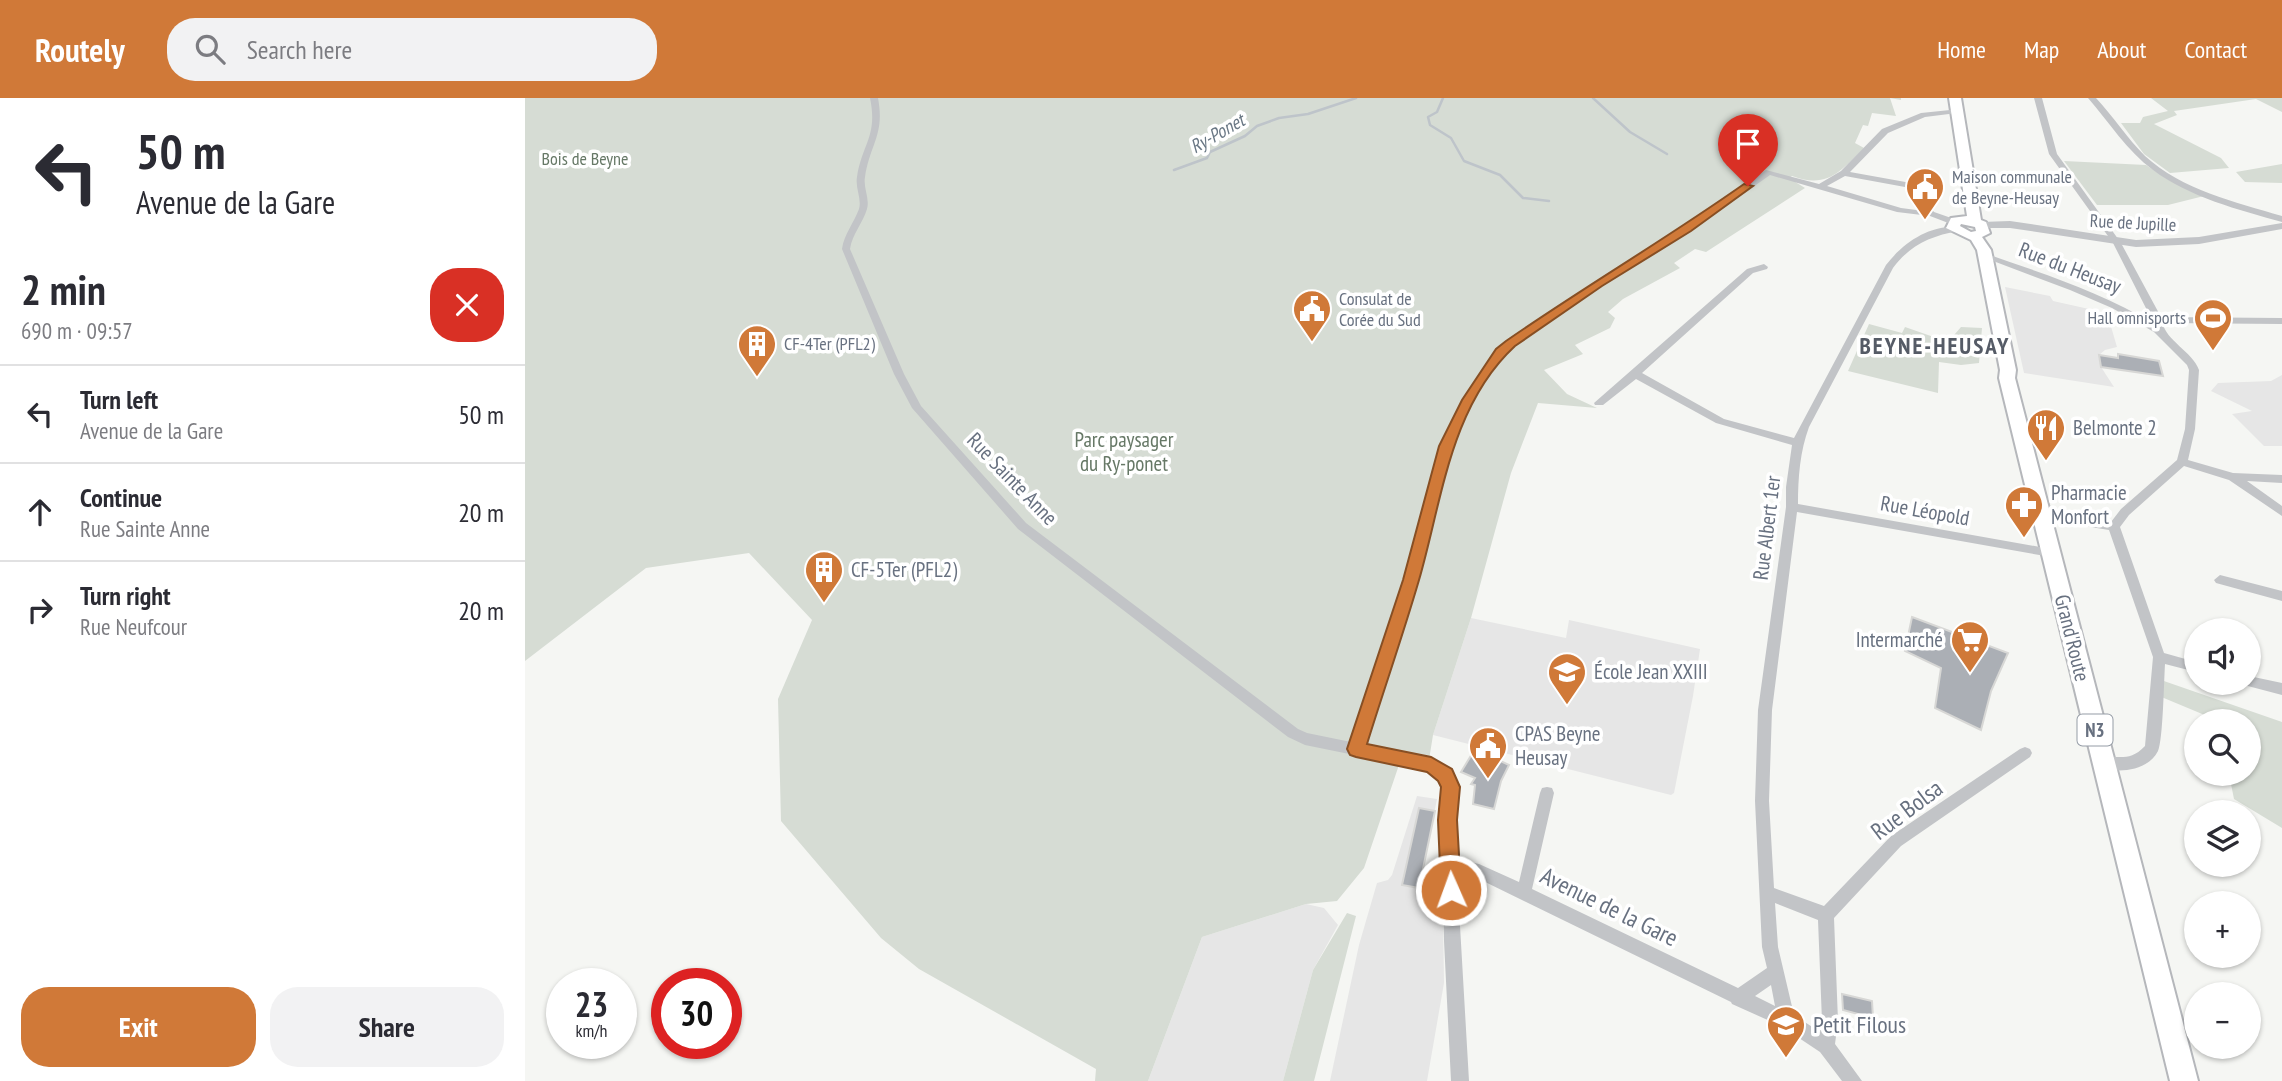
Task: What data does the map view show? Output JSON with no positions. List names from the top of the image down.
{
  "streets": {
    "main road": ["Grand'Route", "N3"],
    "street": [
      "Rue de Jupille",
      "Rue du Heusay",
      "Rue Sainte Anne",
      "Rue Léopold",
      "Rue Albert 1er",
      "Rue Bolsa",
      "Avenue de la Gare"
    ]
  },
  "crossings": [
    ["Rue de Jupille", "Rue du Heusay"],
    ["Rue de Jupille", "Rue Albert 1er"],
    ["Rue de Jupille", "Grand'Route"],
    ["Rue du Heusay", "Rue Sainte Anne"],
    ["Rue du Heusay", "Rue Albert 1er"],
    ["Rue du Heusay", "Grand'Route"],
    ["Rue Léopold", "Rue Albert 1er"],
    ["Rue Léopold", "Grand'Route"],
    ["Rue Albert 1er", "Grand'Route"]
  ],
  "districts": ["BEYNE-HEUSAY"],
  "water": ["Ry-Ponet"],
  "parks": ["Bois de Beyne", "Parc paysager du Ry-ponet"],
  "places": {
    "public building": ["Maison communale de Beyne-Heusay", "Consulat de Corée du Sud", "CPAS Beyne Heusay"],
    "sports": ["Hall omnisports"],
    "building": ["CF-4Ter (PFL2)", "CF-5Ter (PFL2)"],
    "restaurant": ["Belmonte 2"],
    "pharmacy": ["Pharmacie Monfort"],
    "supermarket": ["Intermarché"],
    "school or university": ["École Jean XXIII", "Petit Filous"]
  },
  "page": {
    "header": "Routely",
    "search": "Search here",
    "nav": [
      "Home",
      "Map",
      "About",
      "Contact"
    ],
    "turn": ["50 m", "Avenue de la Gare"],
    "heading": ["2 min", "690 m · 09:57"],
    "list": [
      {
        "name": "Turn left",
        "note": "Avenue de la Gare",
        "value": "50 m"
      },
      {
        "name": "Continue",
        "note": "Rue Sainte Anne",
        "value": "20 m"
      },
      {
        "name": "Turn right",
        "note": "Rue Neufcour",
        "value": "20 m"
      }
    ],
    "map_buttons": ["+", "−"],
    "speed": "23 km/h",
    "limit": "30",
    "buttons": ["Exit", "Share"]
  }
}
